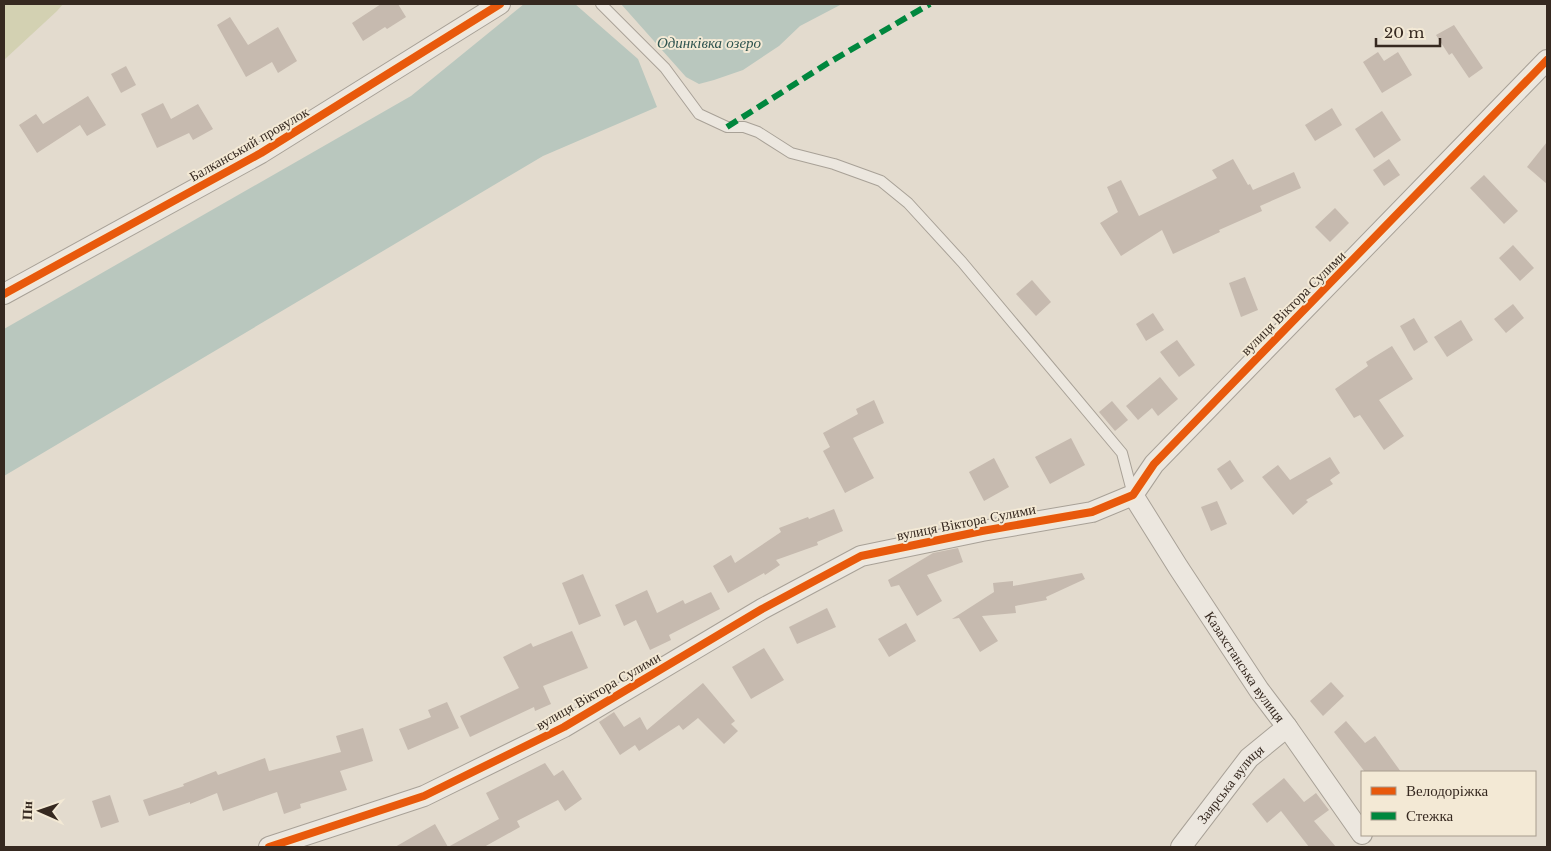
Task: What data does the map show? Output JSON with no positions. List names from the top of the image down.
{
  "streets": {
    "street": [
      "Балканський провулок",
      "вулиця Віктора Сулими",
      "Казахстанська вулиця",
      "Заярська вулиця"
    ]
  },
  "crossings": [
    ["вулиця Віктора Сулими", "Казахстанська вулиця"],
    ["Казахстанська вулиця", "Заярська вулиця"]
  ],
  "water": ["Одинківка озеро"],
  "legend": ["Велодоріжка", "Стежка"],
  "scale_bar": "20 m",
  "north": "left"
}
